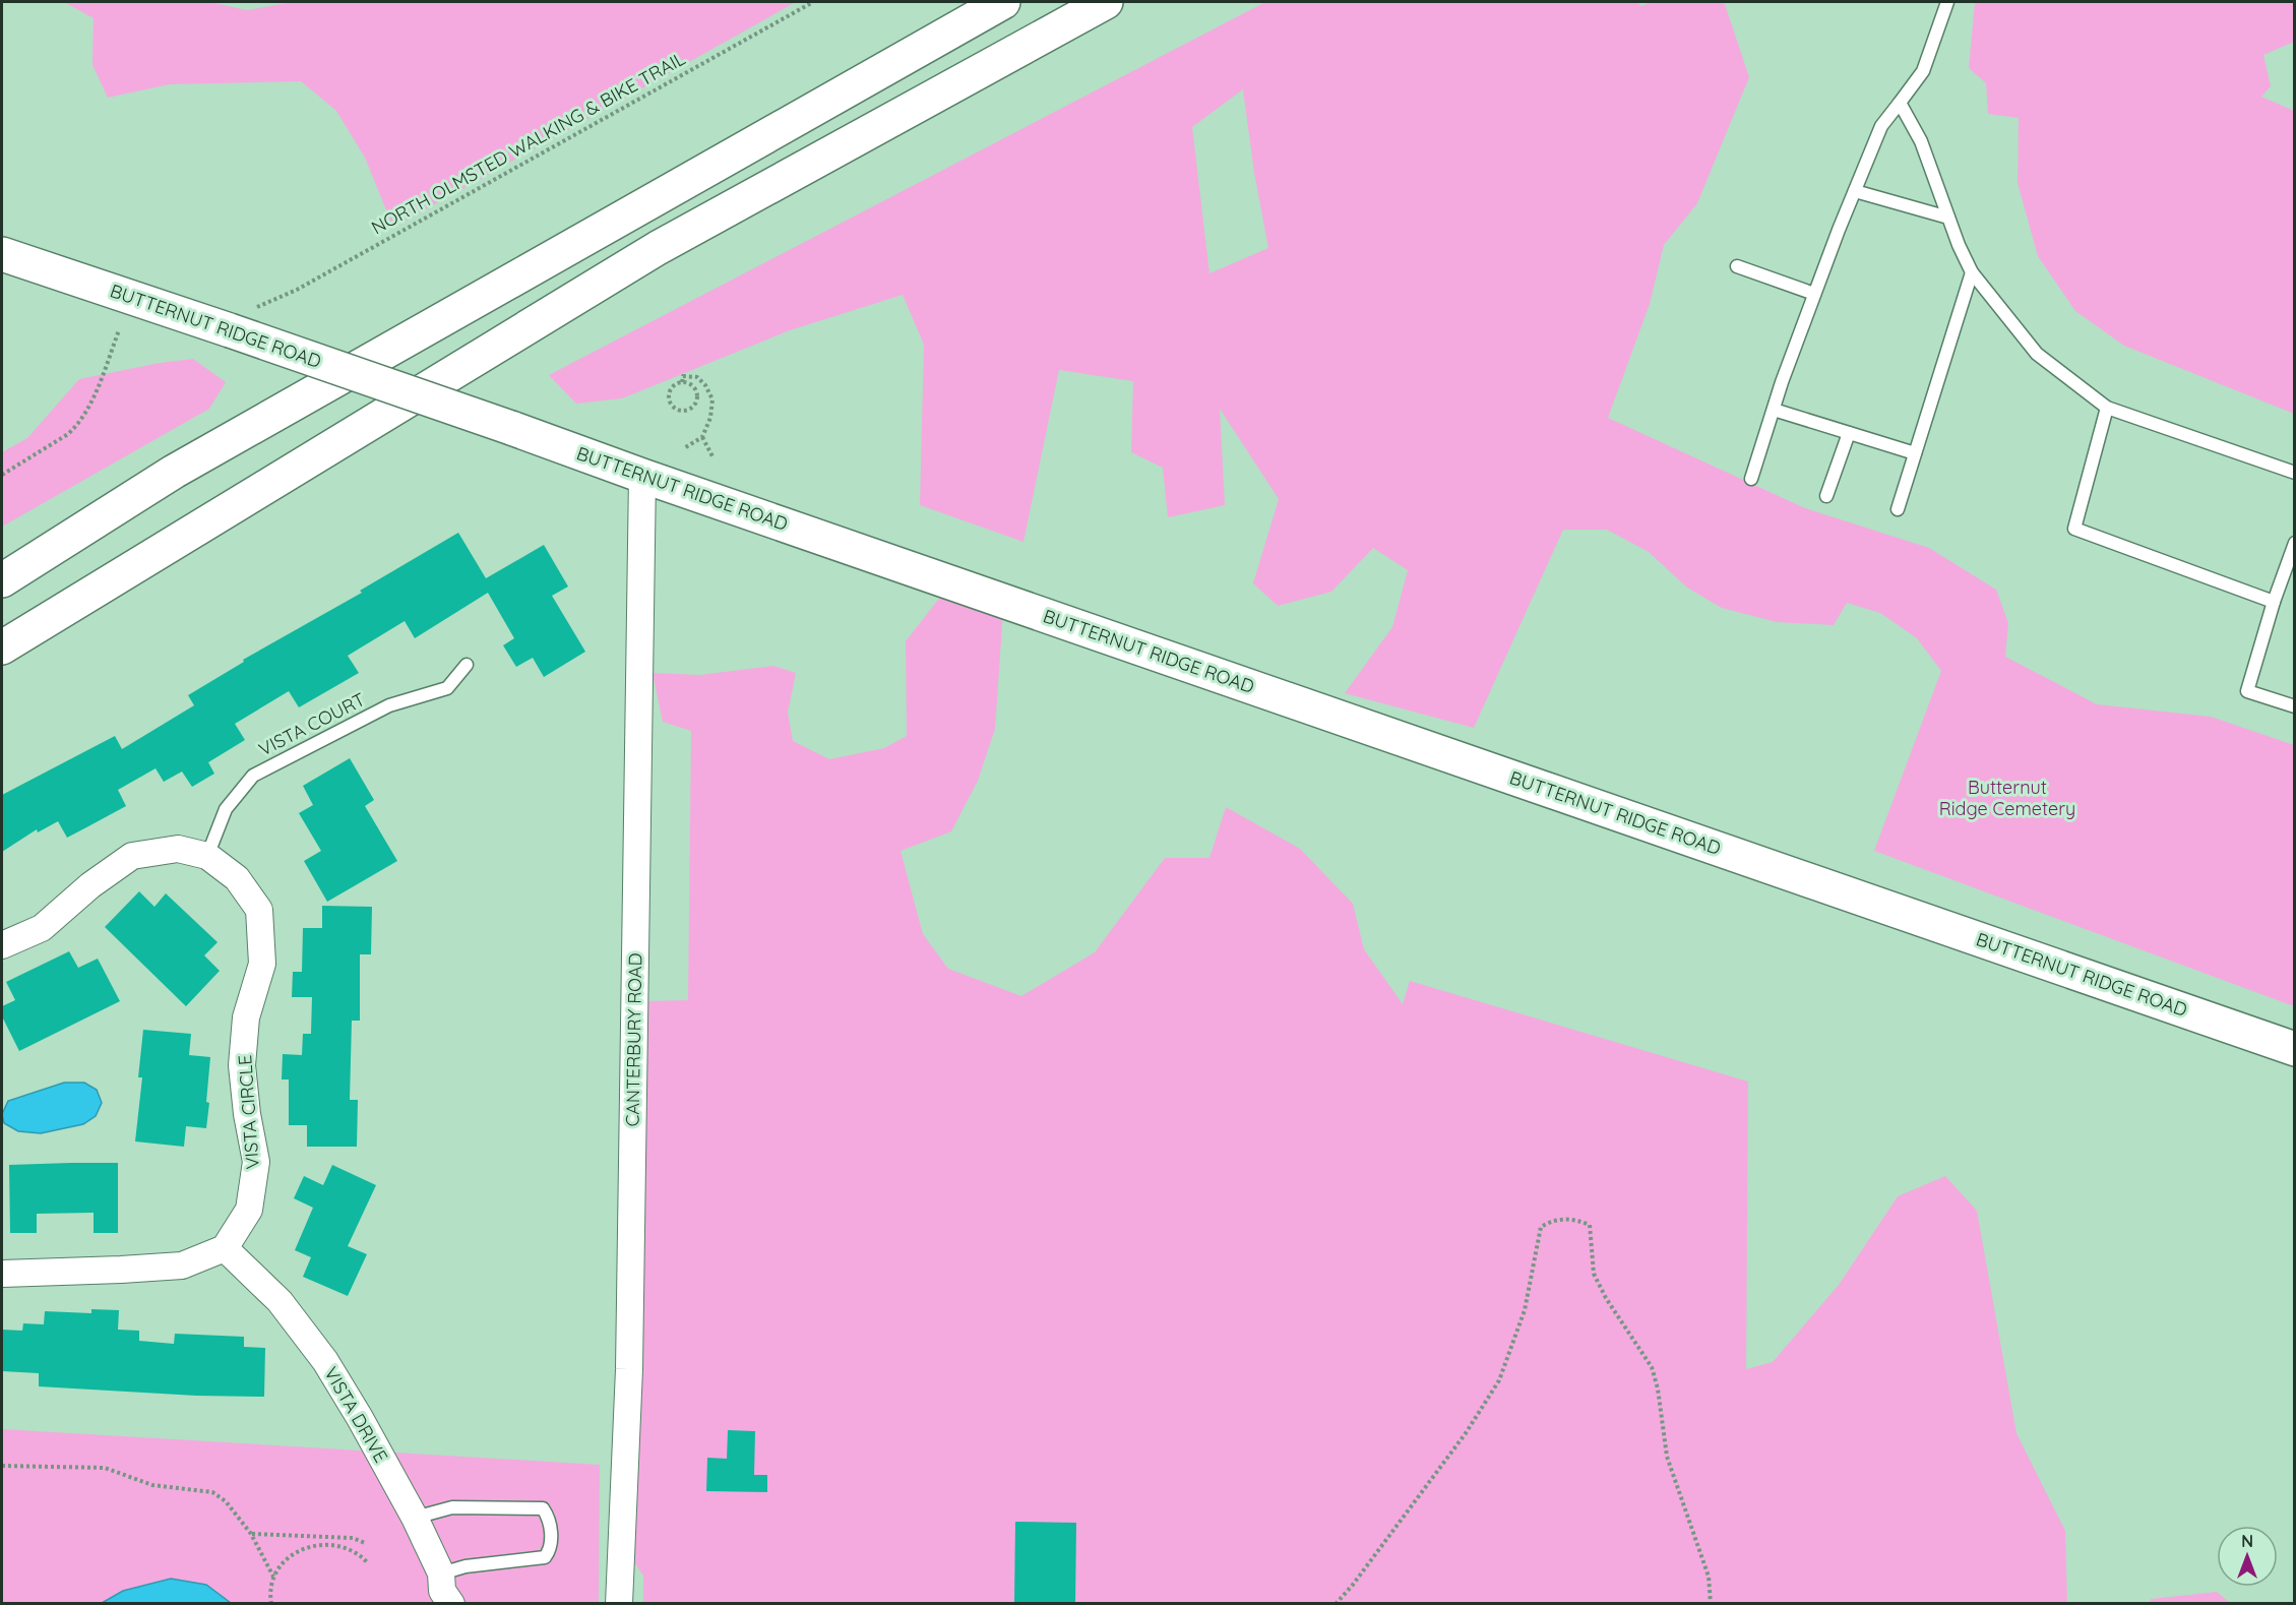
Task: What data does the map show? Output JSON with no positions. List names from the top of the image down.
{
  "streets": {
    "main road": ["BUTTERNUT RIDGE ROAD"],
    "street": ["CANTERBURY ROAD", "VISTA CIRCLE", "VISTA DRIVE"],
    "lane": ["VISTA COURT"],
    "path": ["NORTH OLMSTED WALKING & BIKE TRAIL"]
  },
  "crossings": [
    ["BUTTERNUT RIDGE ROAD", "CANTERBURY ROAD"],
    ["VISTA COURT", "VISTA CIRCLE"],
    ["VISTA CIRCLE", "VISTA DRIVE"]
  ],
  "parks": ["Butternut Ridge Cemetery"],
  "north": "top"
}
